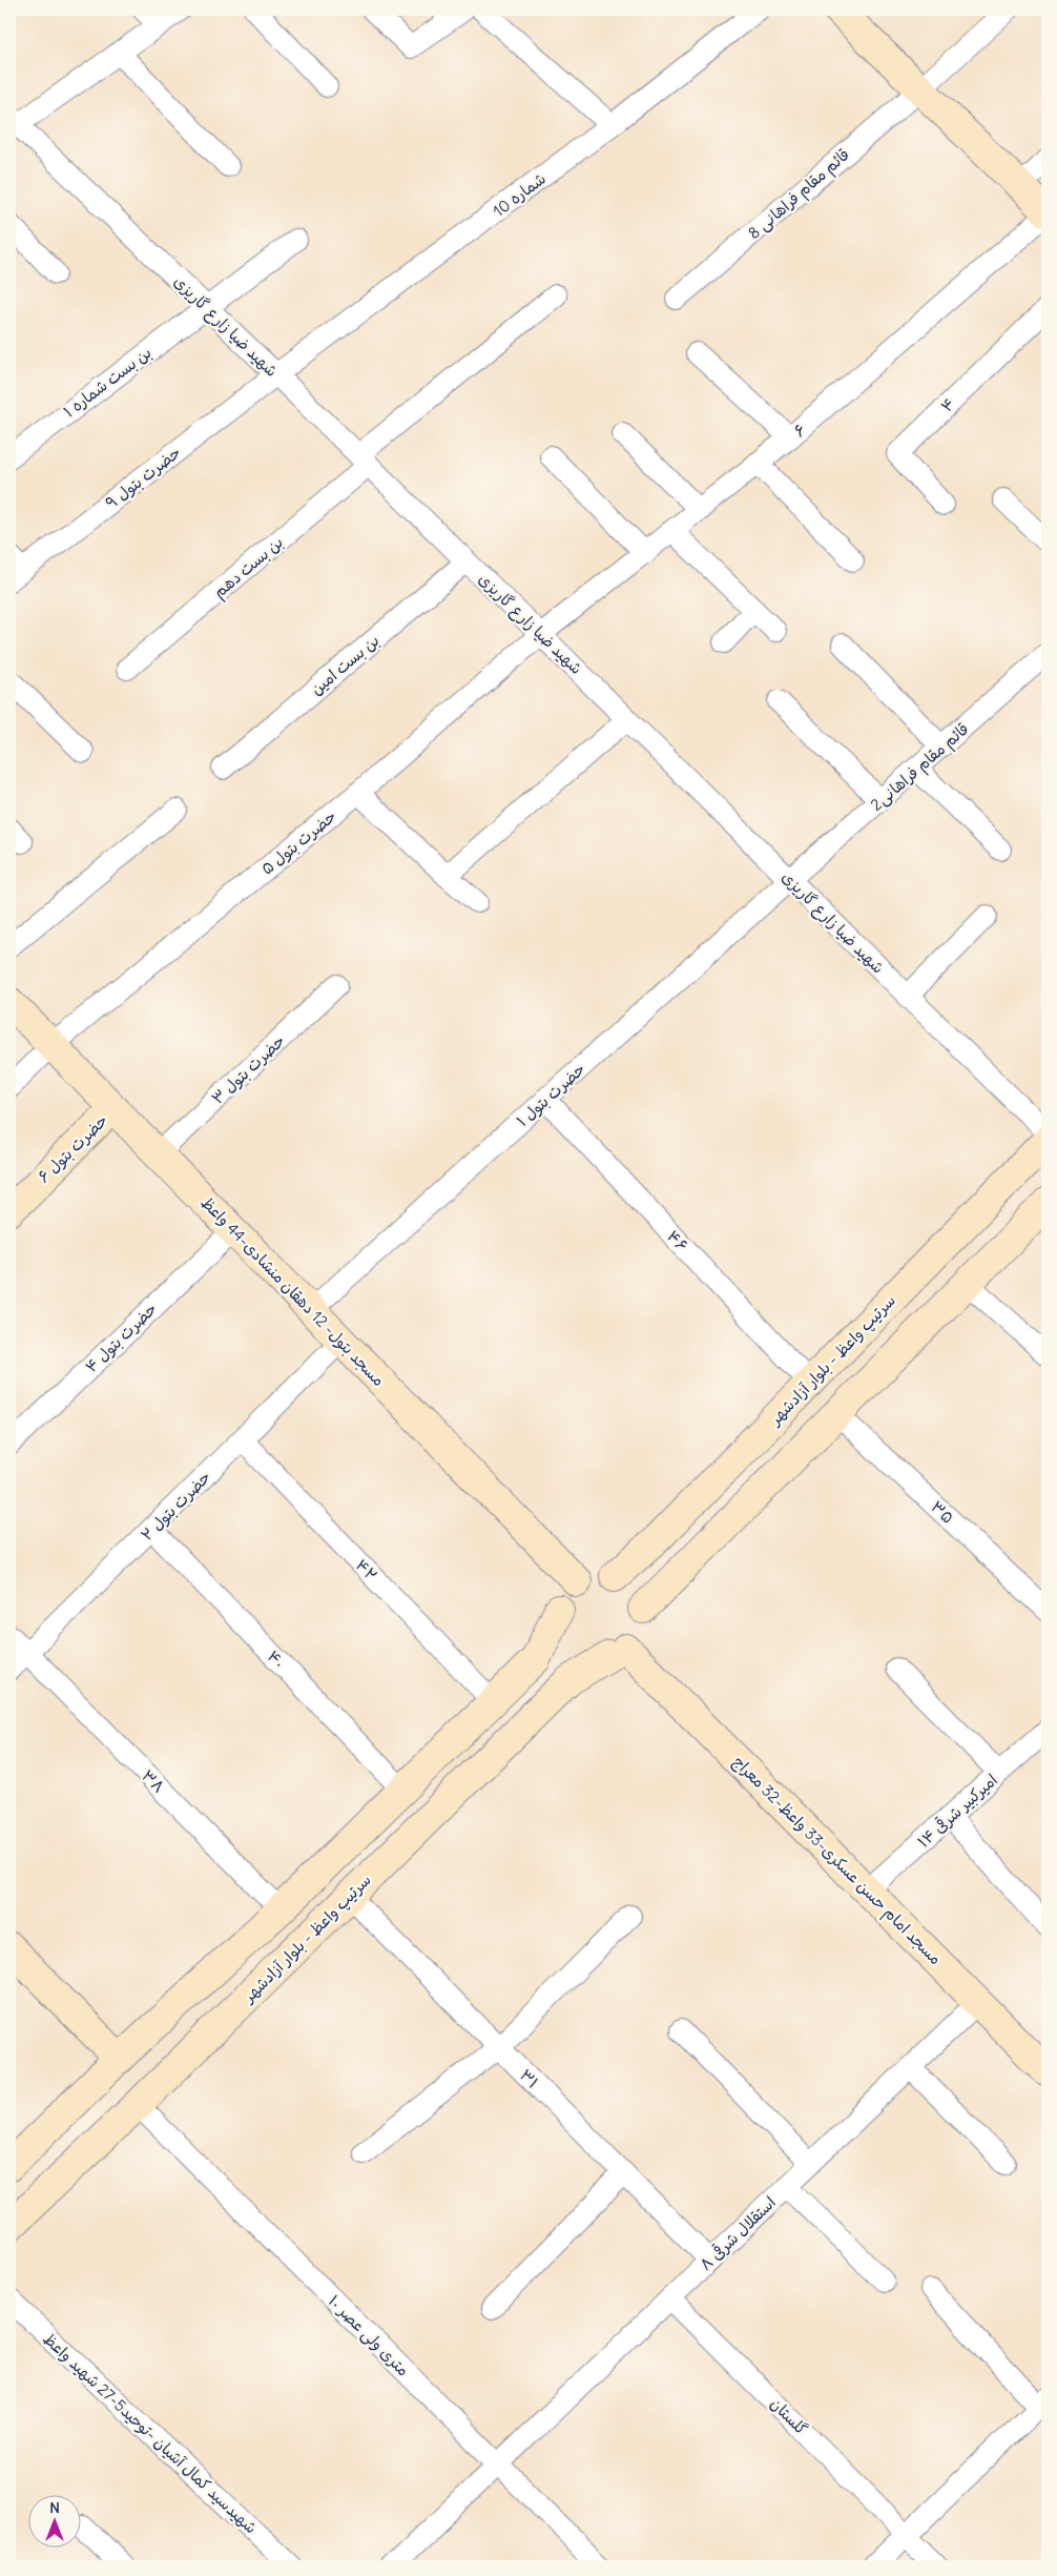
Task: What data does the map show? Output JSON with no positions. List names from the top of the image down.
{
  "streets": {
    "main road": [
      "حضرت بتول ۶",
      "مسجد بتول- 12 دهقان منشادی-44 واعظ",
      "سرتیپ واعظ - بلوار آزادشهر",
      "مسجد امام حسن عسکری-33 واعظ-32 معراج"
    ],
    "street": [
      "8 قائم مقام فراهانی",
      "شماره 10",
      "شهید ضیا زارع گاریزی",
      "بن بست شماره ۱",
      "۴",
      "۶",
      "حضرت بتول ۹",
      "بن بست دهم",
      "بن بست امین",
      "2قائم مقام فراهانی",
      "حضرت بتول ۵",
      "حضرت بتول ۳",
      "حضرت بتول ۱",
      "۴۶",
      "حضرت بتول ۴",
      "حضرت بتول ۲",
      "۳۵",
      "۴۲",
      "۴۰",
      "۳۸",
      "۱۴ امیرکبیر شرقی",
      "۳۱",
      "استقلال شرقی ۸",
      "۱۰ متری ولی عصر",
      "گلستان",
      "شهيدسید کمال آشيان -توحید5-27 شهید واعظ"
    ]
  },
  "crossings": [
    ["شماره 10", "شهید ضیا زارع گاریزی"],
    ["شماره 10", "حضرت بتول ۹"],
    ["شهید ضیا زارع گاریزی", "بن بست شماره ۱"],
    ["شهید ضیا زارع گاریزی", "۶"],
    ["شهید ضیا زارع گاریزی", "حضرت بتول ۹"],
    ["شهید ضیا زارع گاریزی", "بن بست دهم"],
    ["شهید ضیا زارع گاریزی", "بن بست امین"],
    ["شهید ضیا زارع گاریزی", "2قائم مقام فراهانی"],
    ["شهید ضیا زارع گاریزی", "حضرت بتول ۵"],
    ["شهید ضیا زارع گاریزی", "حضرت بتول ۱"],
    ["۶", "حضرت بتول ۵"],
    ["2قائم مقام فراهانی", "حضرت بتول ۱"],
    ["حضرت بتول ۵", "مسجد بتول- 12 دهقان منشادی-44 واعظ"],
    ["حضرت بتول ۳", "مسجد بتول- 12 دهقان منشادی-44 واعظ"],
    ["حضرت بتول ۱", "۴۶"],
    ["حضرت بتول ۱", "مسجد بتول- 12 دهقان منشادی-44 واعظ"],
    ["حضرت بتول ۶", "مسجد بتول- 12 دهقان منشادی-44 واعظ"],
    ["۴۶", "سرتیپ واعظ - بلوار آزادشهر"],
    ["مسجد بتول- 12 دهقان منشادی-44 واعظ", "حضرت بتول ۴"],
    ["مسجد بتول- 12 دهقان منشادی-44 واعظ", "سرتیپ واعظ - بلوار آزادشهر"],
    ["مسجد بتول- 12 دهقان منشادی-44 واعظ", "حضرت بتول ۲"],
    ["مسجد بتول- 12 دهقان منشادی-44 واعظ", "مسجد امام حسن عسکری-33 واعظ-32 معراج"],
    ["سرتیپ واعظ - بلوار آزادشهر", "مسجد امام حسن عسکری-33 واعظ-32 معراج"],
    ["سرتیپ واعظ - بلوار آزادشهر", "۳۱"],
    ["سرتیپ واعظ - بلوار آزادشهر", "۱۰ متری ولی عصر"],
    ["حضرت بتول ۲", "۴۲"],
    ["حضرت بتول ۲", "۴۰"],
    ["حضرت بتول ۲", "۳۸"],
    ["۱۴ امیرکبیر شرقی", "مسجد امام حسن عسکری-33 واعظ-32 معراج"],
    ["مسجد امام حسن عسکری-33 واعظ-32 معراج", "استقلال شرقی ۸"],
    ["۳۱", "استقلال شرقی ۸"],
    ["استقلال شرقی ۸", "۱۰ متری ولی عصر"],
    ["استقلال شرقی ۸", "گلستان"]
  ],
  "north": "top"
}
